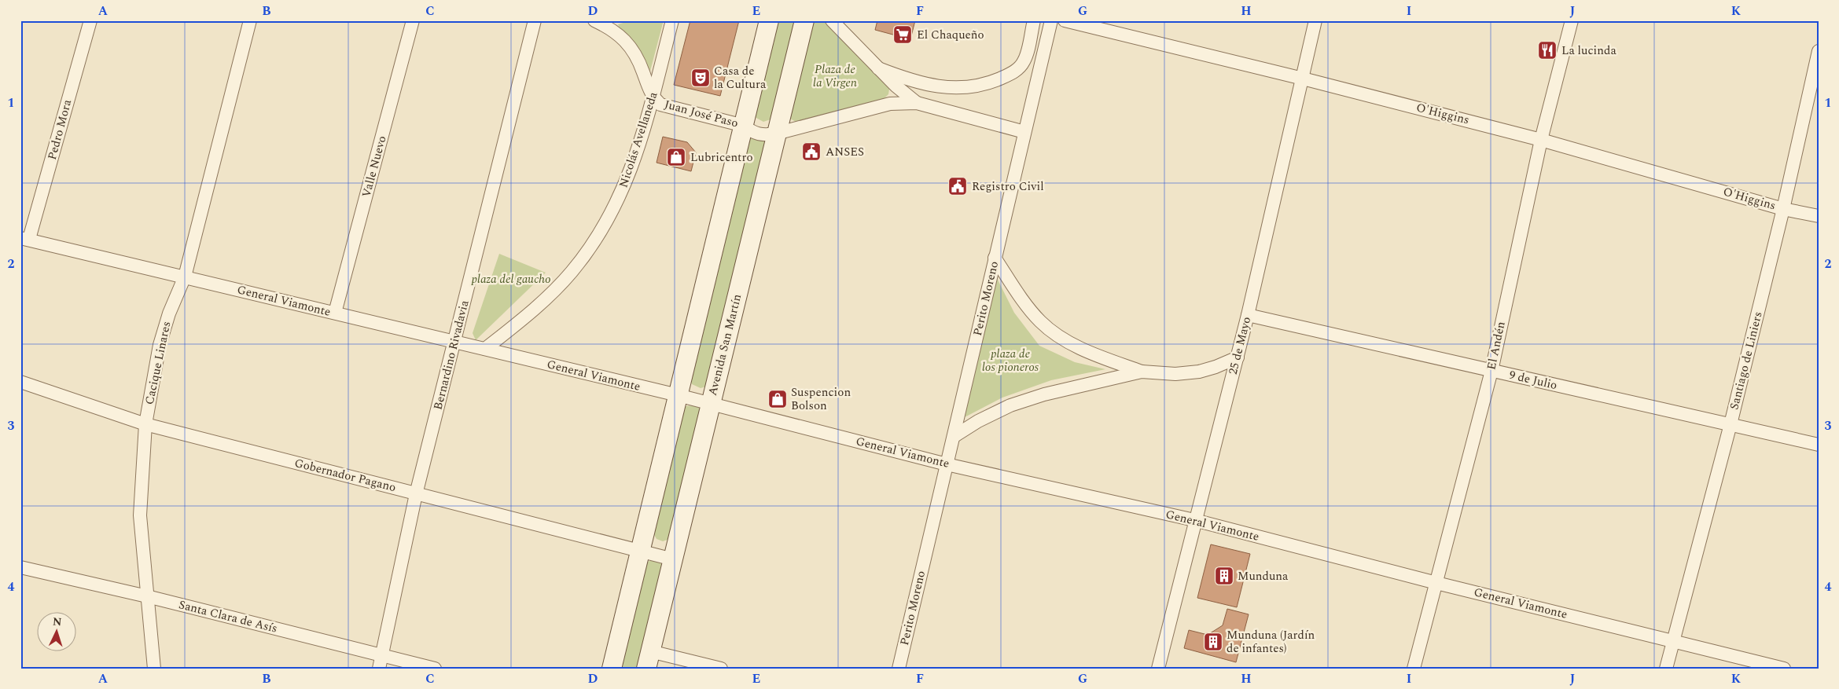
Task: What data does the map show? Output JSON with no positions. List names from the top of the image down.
{
  "streets": {
    "main road": ["Avenida San Martín"],
    "street": [
      "Juan José Paso",
      "O'Higgins",
      "Pedro Mora",
      "Nicolás Avellaneda",
      "Valle Nuevo",
      "Perito Moreno",
      "General Viamonte",
      "25 de Mayo",
      "El Andén",
      "Bernardino Rivadavia",
      "Santiago de Liniers",
      "Cacique Linares",
      "9 de Julio",
      "Gobernador Pagano",
      "Santa Clara de Asís"
    ]
  },
  "crossings": [
    ["Juan José Paso", "Nicolás Avellaneda"],
    ["Juan José Paso", "Perito Moreno"],
    ["Juan José Paso", "Avenida San Martín"],
    ["O'Higgins", "25 de Mayo"],
    ["O'Higgins", "El Andén"],
    ["O'Higgins", "Santiago de Liniers"],
    ["Pedro Mora", "General Viamonte"],
    ["Nicolás Avellaneda", "General Viamonte"],
    ["Valle Nuevo", "General Viamonte"],
    ["Perito Moreno", "General Viamonte"],
    ["General Viamonte", "Avenida San Martín"],
    ["General Viamonte", "25 de Mayo"],
    ["General Viamonte", "El Andén"],
    ["General Viamonte", "Bernardino Rivadavia"],
    ["General Viamonte", "Santiago de Liniers"],
    ["General Viamonte", "Cacique Linares"],
    ["Avenida San Martín", "Gobernador Pagano"],
    ["25 de Mayo", "9 de Julio"],
    ["El Andén", "9 de Julio"],
    ["Bernardino Rivadavia", "Gobernador Pagano"],
    ["Bernardino Rivadavia", "Santa Clara de Asís"],
    ["Santiago de Liniers", "9 de Julio"],
    ["Cacique Linares", "Gobernador Pagano"],
    ["Cacique Linares", "Santa Clara de Asís"]
  ],
  "parks": ["Plaza de la Virgen", "plaza del gaucho", "plaza de los pioneros"],
  "places": {
    "supermarket": ["El Chaqueño"],
    "restaurant": ["La lucinda"],
    "theatre": ["Casa de la Cultura"],
    "public building": ["ANSES", "Registro Civil"],
    "shop": ["Lubricentro", "Suspencion Bolson"],
    "building": ["Munduna", "Munduna (Jardín de infantes)"]
  },
  "north": "top",
  "grid": {
    "columns": [
      "A",
      "B",
      "C",
      "D",
      "E",
      "F",
      "G",
      "H",
      "I",
      "J",
      "K"
    ],
    "rows": [
      "1",
      "2",
      "3",
      "4"
    ]
  }
}
